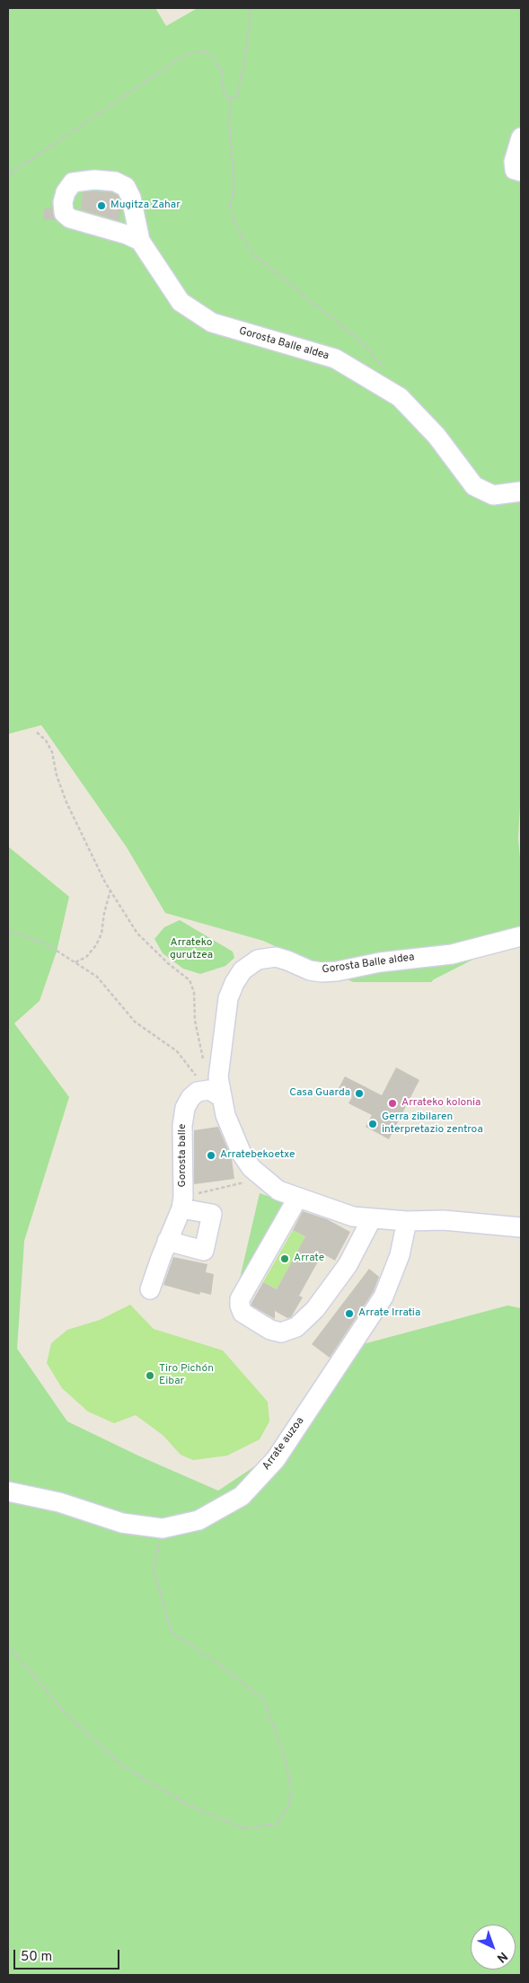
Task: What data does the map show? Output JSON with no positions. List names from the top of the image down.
{
  "streets": {
    "street": ["Gorosta Balle aldea", "Gorosta balle", "Arrate auzoa"]
  },
  "crossings": [
    ["Gorosta Balle aldea", "Gorosta balle"],
    ["Gorosta Balle aldea", "Arrate auzoa"]
  ],
  "parks": ["Arrateko gurutzea"],
  "places": [
    "Mugitza Zahar",
    "Casa Guarda",
    "Arrateko kolonia",
    "Gerra zibilaren interpretazio zentroa",
    "Arratebekoetxe",
    "Arrate",
    "Arrate Irratia",
    "Tiro Pichón Eibar"
  ],
  "scale_bar": "50 m",
  "north": "bottom right"
}
